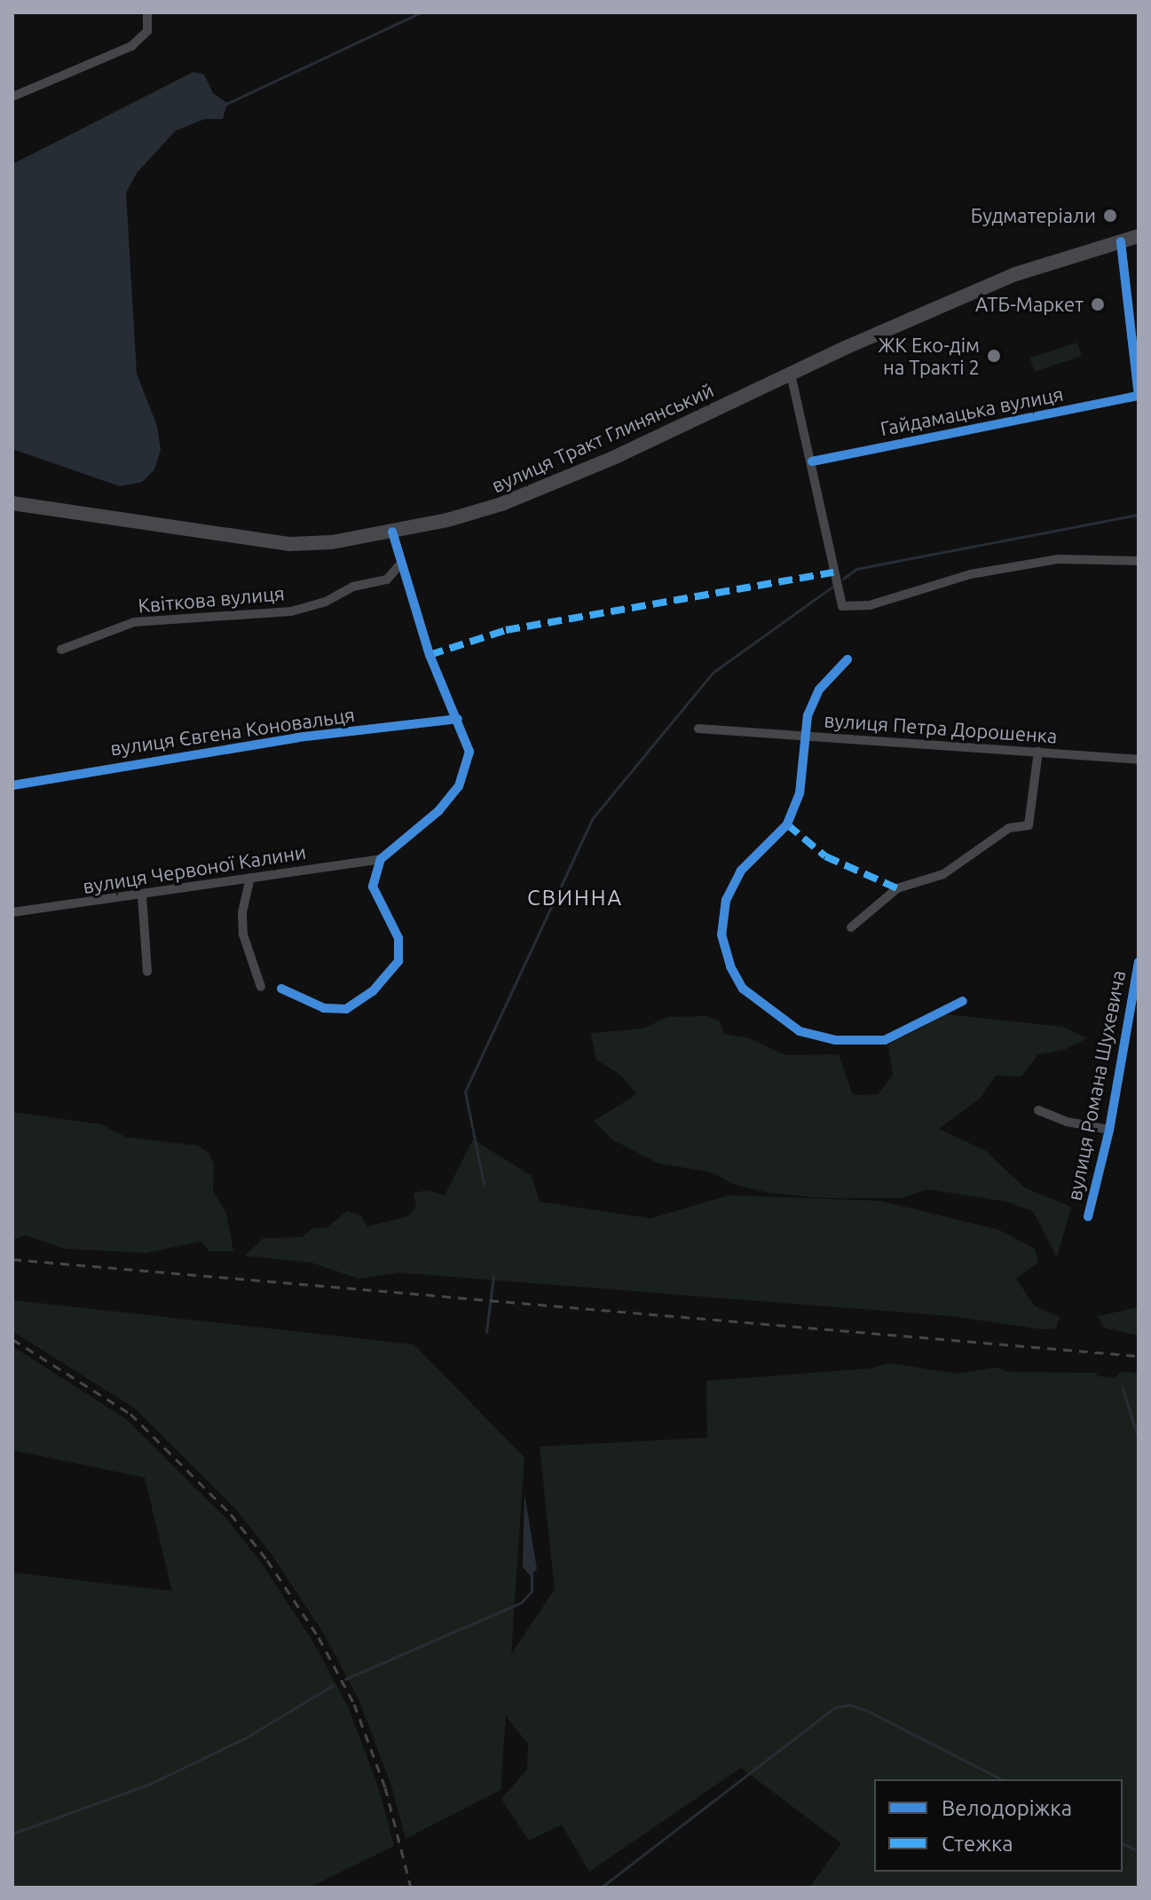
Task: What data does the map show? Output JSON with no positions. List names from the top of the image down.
{
  "streets": {
    "main road": ["вулиця Тракт Глинянський"],
    "street": [
      "Гайдамацька вулиця",
      "Квіткова вулиця",
      "вулиця Петра Дорошенка",
      "вулиця Євгена Коновальця",
      "вулиця Червоної Калини",
      "вулиця Романа Шухевича"
    ]
  },
  "districts": ["СВИННА"],
  "places": ["Будматеріали", "АТБ-Маркет", "ЖК Еко-дім на Тракті 2"],
  "legend": ["Велодоріжка", "Стежка"]
}
